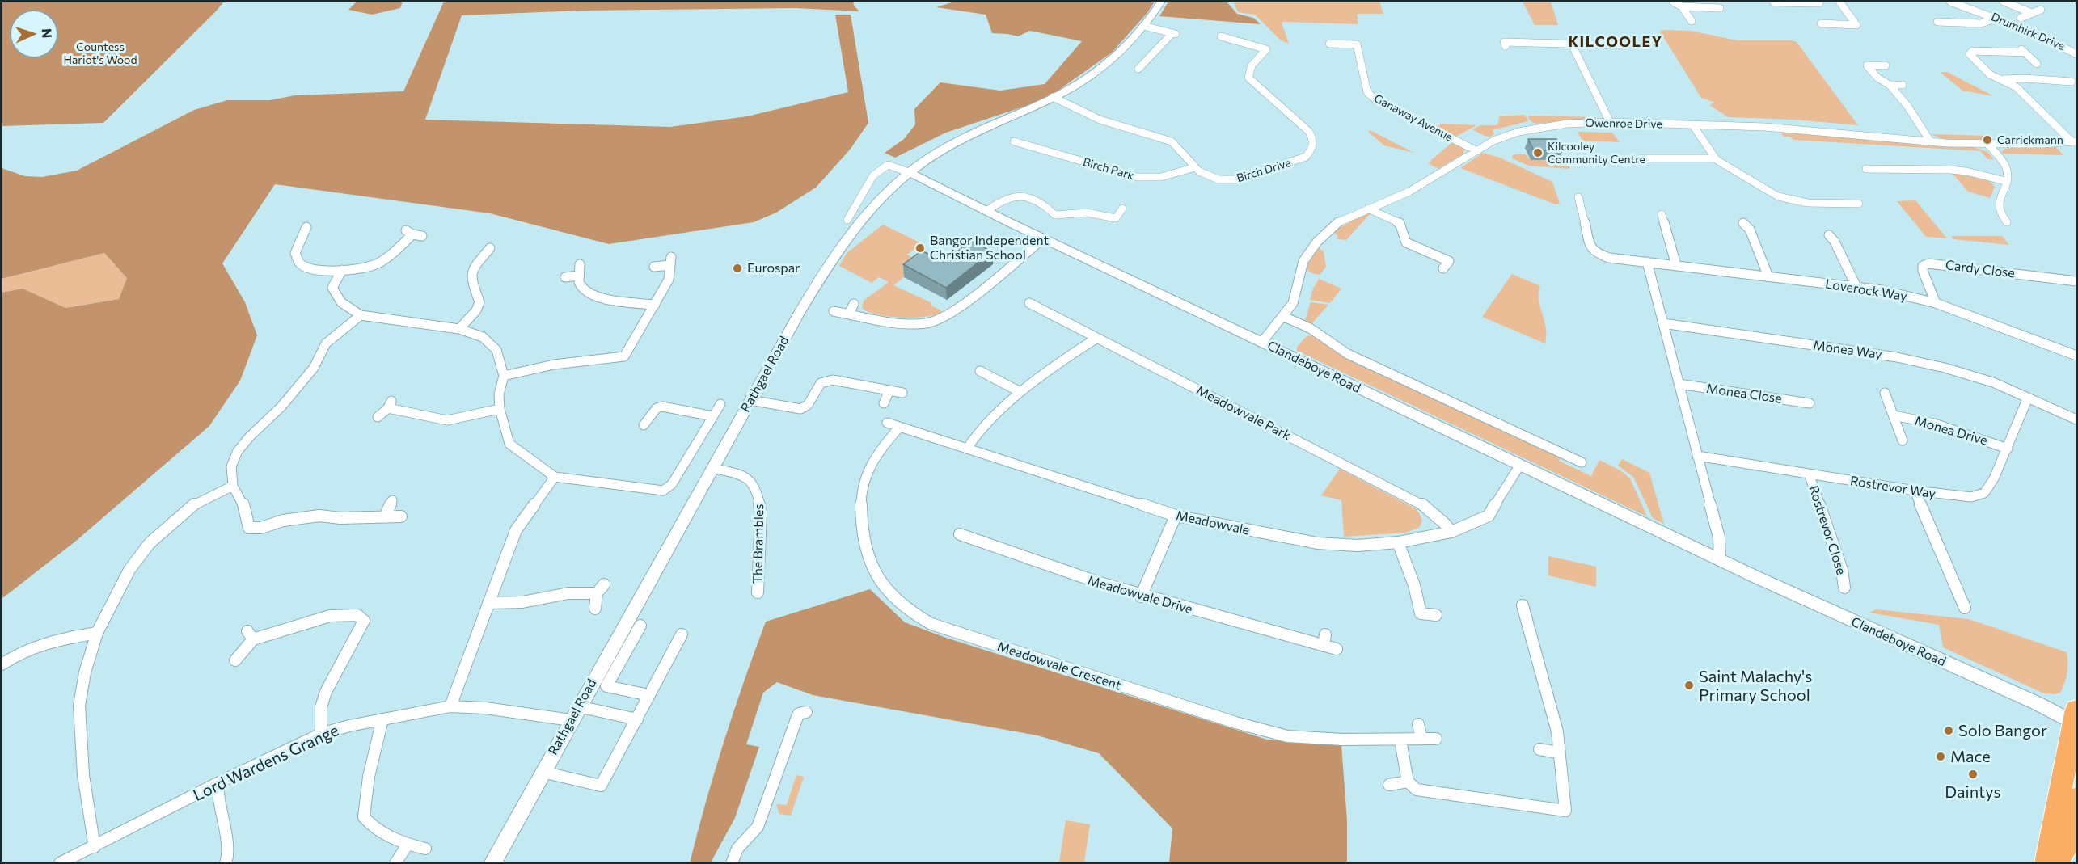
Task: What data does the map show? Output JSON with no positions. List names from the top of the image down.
{
  "streets": {
    "street": [
      "Drumhirk Drive",
      "Ganaway Avenue",
      "Owenroe Drive",
      "Birch Park",
      "Birch Drive",
      "Cardy Close",
      "Loverock Way",
      "Monea Way",
      "Clandeboye Road",
      "Rathgael Road",
      "Monea Close",
      "Meadowvale Park",
      "Monea Drive",
      "Rostrevor Way",
      "Meadowvale",
      "Rostrevor Close",
      "The Brambles",
      "Meadowvale Drive",
      "Meadowvale Crescent",
      "Lord Wardens Grange"
    ]
  },
  "crossings": [
    ["Ganaway Avenue", "Owenroe Drive"],
    ["Owenroe Drive", "Clandeboye Road"],
    ["Birch Park", "Birch Drive"],
    ["Birch Drive", "Rathgael Road"],
    ["Cardy Close", "Loverock Way"],
    ["Monea Way", "Rostrevor Way"],
    ["Clandeboye Road", "Rathgael Road"],
    ["Clandeboye Road", "Meadowvale"],
    ["Rathgael Road", "The Brambles"],
    ["Rathgael Road", "Lord Wardens Grange"],
    ["Meadowvale Park", "Meadowvale"],
    ["Monea Drive", "Rostrevor Way"],
    ["Rostrevor Way", "Rostrevor Close"],
    ["Meadowvale", "Meadowvale Crescent"]
  ],
  "districts": ["KILCOOLEY"],
  "parks": ["Countess Hariot's Wood"],
  "places": [
    "Carrickmann",
    "Kilcooley Community Centre",
    "Bangor Independent Christian School",
    "Eurospar",
    "Saint Malachy's Primary School",
    "Solo Bangor",
    "Mace",
    "Daintys"
  ],
  "north": "right"
}
